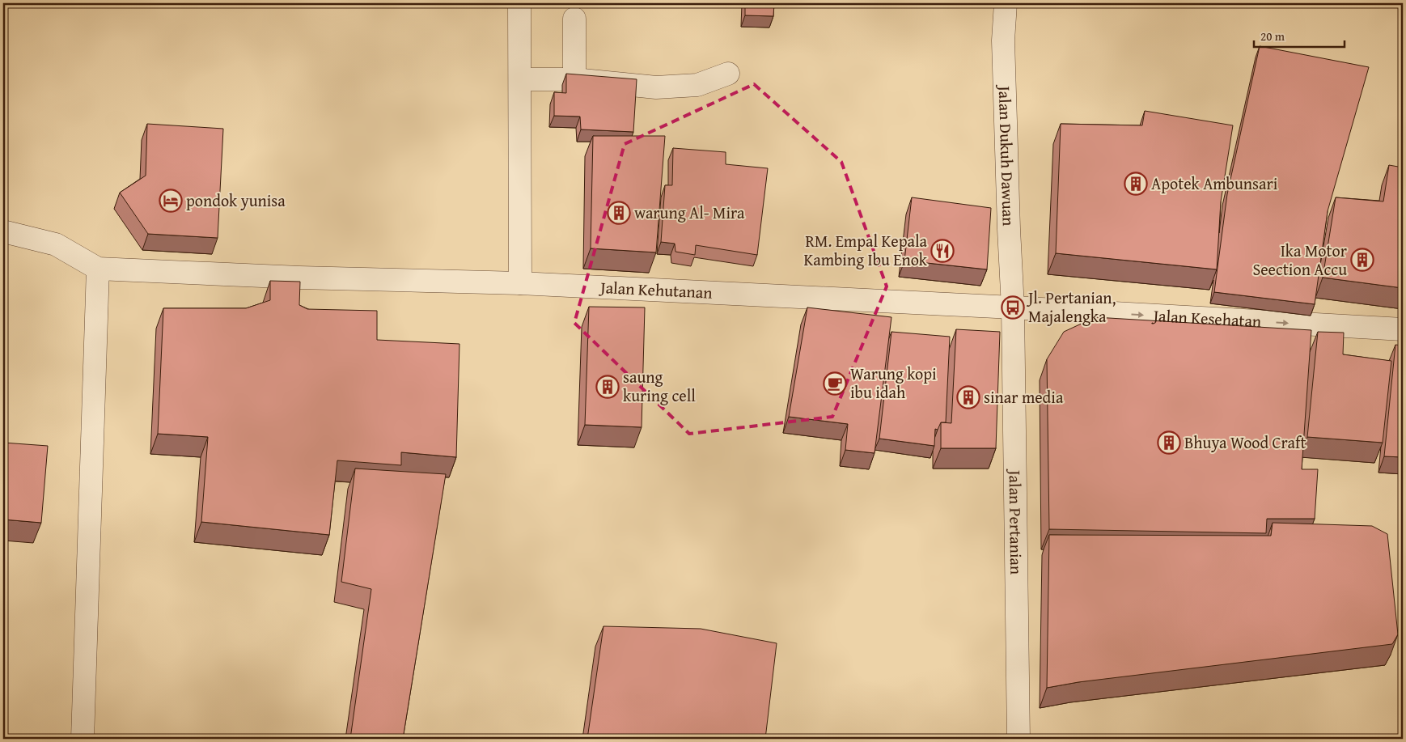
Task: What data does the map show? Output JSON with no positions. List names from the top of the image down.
{
  "streets": {
    "street": [
      "Jalan Dukuh Dawuan",
      "Jalan Kehutanan",
      "Jalan Kesehatan",
      "Jalan Pertanian"
    ]
  },
  "crossings": [
    ["Jalan Dukuh Dawuan", "Jalan Kehutanan"],
    ["Jalan Dukuh Dawuan", "Jalan Kesehatan"],
    ["Jalan Dukuh Dawuan", "Jalan Pertanian"],
    ["Jalan Kehutanan", "Jalan Kesehatan"],
    ["Jalan Kehutanan", "Jalan Pertanian"],
    ["Jalan Kesehatan", "Jalan Pertanian"]
  ],
  "one_way": ["Jalan Kesehatan"],
  "places": {
    "building": [
      "Apotek Ambunsari",
      "warung Al- Mira",
      "Ika Motor Seection Accu",
      "saung kuring cell",
      "sinar media",
      "Bhuya Wood Craft"
    ],
    "hotel": ["pondok yunisa"],
    "restaurant": ["RM. Empal Kepala Kambing Ibu Enok"],
    "bus stop": ["Jl. Pertanian, Majalengka"],
    "cafe": ["Warung kopi ibu idah"]
  },
  "scale_bar": "20 m"
}
